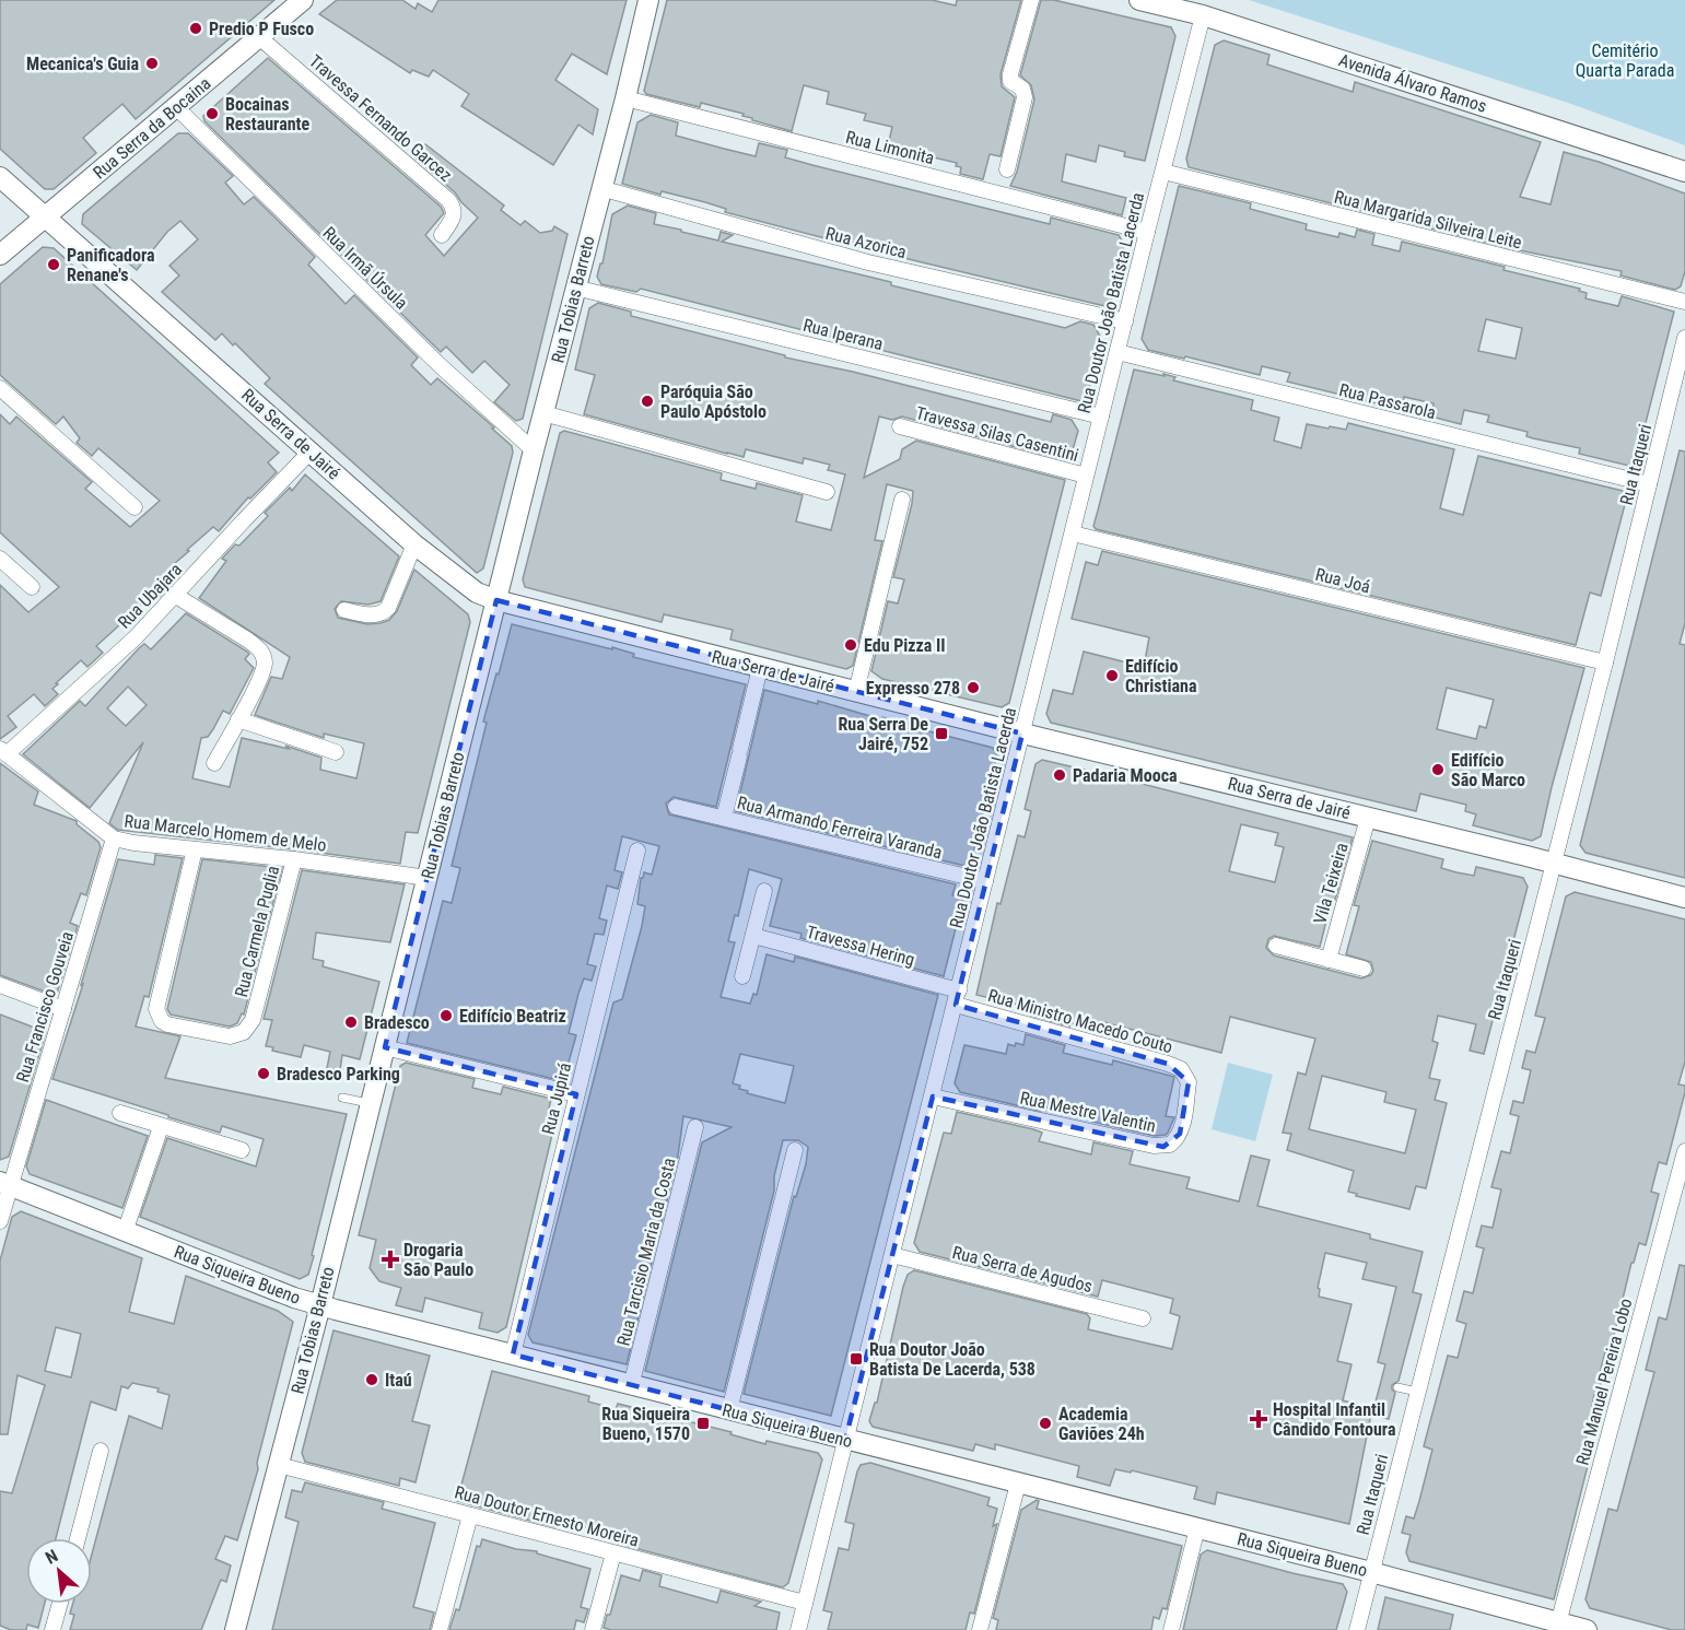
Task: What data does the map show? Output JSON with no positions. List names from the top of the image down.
{
  "streets": {
    "main road": [
      "Avenida Álvaro Ramos",
      "Rua Serra da Bocaina",
      "Rua Tobias Barreto",
      "Rua Serra de Jairé",
      "Rua Siqueira Bueno"
    ],
    "street": [
      "Travessa Fernando Garcez",
      "Rua Limonita",
      "Rua Margarida Silveira Leite",
      "Rua Azorica",
      "Rua Irmã Úrsula",
      "Rua Doutor João Batista Lacerda",
      "Rua Iperana",
      "Rua Passarola",
      "Travessa Silas Casentini",
      "Rua Itaqueri",
      "Rua Joá",
      "Rua Ubajara",
      "Rua Armando Ferreira Varanda",
      "Rua Marcelo Homem de Melo",
      "Vila Teixeira",
      "Rua Carmela Puglia",
      "Travessa Hering",
      "Rua Francisco Gouveia",
      "Rua Ministro Macedo Couto",
      "Rua Jupirá",
      "Rua Mestre Valentin",
      "Rua Tarcisio Maria da Costa",
      "Rua Serra de Agudos",
      "Rua Manuel Pereira Lobo",
      "Rua Doutor Ernesto Moreira"
    ]
  },
  "crossings": [
    ["Avenida Álvaro Ramos", "Rua Doutor João Batista Lacerda"],
    ["Travessa Fernando Garcez", "Rua Serra da Bocaina"],
    ["Rua Serra da Bocaina", "Rua Irmã Úrsula"],
    ["Rua Serra da Bocaina", "Rua Serra de Jairé"],
    ["Rua Limonita", "Rua Tobias Barreto"],
    ["Rua Limonita", "Rua Doutor João Batista Lacerda"],
    ["Rua Margarida Silveira Leite", "Rua Doutor João Batista Lacerda"],
    ["Rua Azorica", "Rua Tobias Barreto"],
    ["Rua Azorica", "Rua Doutor João Batista Lacerda"],
    ["Rua Irmã Úrsula", "Rua Tobias Barreto"],
    ["Rua Tobias Barreto", "Rua Iperana"],
    ["Rua Tobias Barreto", "Rua Serra de Jairé"],
    ["Rua Tobias Barreto", "Rua Marcelo Homem de Melo"],
    ["Rua Tobias Barreto", "Rua Siqueira Bueno"],
    ["Rua Tobias Barreto", "Rua Doutor Ernesto Moreira"],
    ["Rua Doutor João Batista Lacerda", "Rua Iperana"],
    ["Rua Doutor João Batista Lacerda", "Rua Passarola"],
    ["Rua Doutor João Batista Lacerda", "Rua Serra de Jairé"],
    ["Rua Doutor João Batista Lacerda", "Travessa Silas Casentini"],
    ["Rua Doutor João Batista Lacerda", "Rua Joá"],
    ["Rua Doutor João Batista Lacerda", "Rua Armando Ferreira Varanda"],
    ["Rua Doutor João Batista Lacerda", "Travessa Hering"],
    ["Rua Doutor João Batista Lacerda", "Rua Ministro Macedo Couto"],
    ["Rua Doutor João Batista Lacerda", "Rua Mestre Valentin"],
    ["Rua Doutor João Batista Lacerda", "Rua Serra de Agudos"],
    ["Rua Doutor João Batista Lacerda", "Rua Siqueira Bueno"],
    ["Rua Doutor João Batista Lacerda", "Rua Doutor Ernesto Moreira"],
    ["Rua Passarola", "Rua Itaqueri"],
    ["Rua Serra de Jairé", "Rua Itaqueri"],
    ["Rua Serra de Jairé", "Rua Ubajara"],
    ["Rua Serra de Jairé", "Rua Armando Ferreira Varanda"],
    ["Rua Serra de Jairé", "Vila Teixeira"],
    ["Rua Itaqueri", "Rua Joá"],
    ["Rua Itaqueri", "Rua Siqueira Bueno"],
    ["Rua Ubajara", "Rua Marcelo Homem de Melo"],
    ["Rua Marcelo Homem de Melo", "Rua Carmela Puglia"],
    ["Rua Marcelo Homem de Melo", "Rua Francisco Gouveia"],
    ["Travessa Hering", "Rua Ministro Macedo Couto"],
    ["Rua Francisco Gouveia", "Rua Siqueira Bueno"],
    ["Rua Ministro Macedo Couto", "Rua Mestre Valentin"],
    ["Rua Jupirá", "Rua Siqueira Bueno"],
    ["Rua Tarcisio Maria da Costa", "Rua Siqueira Bueno"],
    ["Rua Siqueira Bueno", "Rua Manuel Pereira Lobo"]
  ],
  "parks": ["Cemitério Quarta Parada"],
  "places": {
    "other": [
      "Predio P Fusco",
      "Mecanica's Guia",
      "Bocainas Restaurante",
      "Panificadora Renane's",
      "Paróquia São Paulo Apóstolo",
      "Edu Pizza II",
      "Edifício Christiana",
      "Expresso 278",
      "Edifício São Marco",
      "Padaria Mooca",
      "Edifício Beatriz",
      "Bradesco",
      "Bradesco Parking",
      "Itaú",
      "Academia Gaviões 24h"
    ],
    "transit": ["Rua Serra De Jairé, 752", "Rua Doutor João Batista De Lacerda, 538", "Rua Siqueira Bueno, 1570"],
    "health": ["Drogaria São Paulo", "Hospital Infantil Cândido Fontoura"]
  },
  "north": "top left"
}
